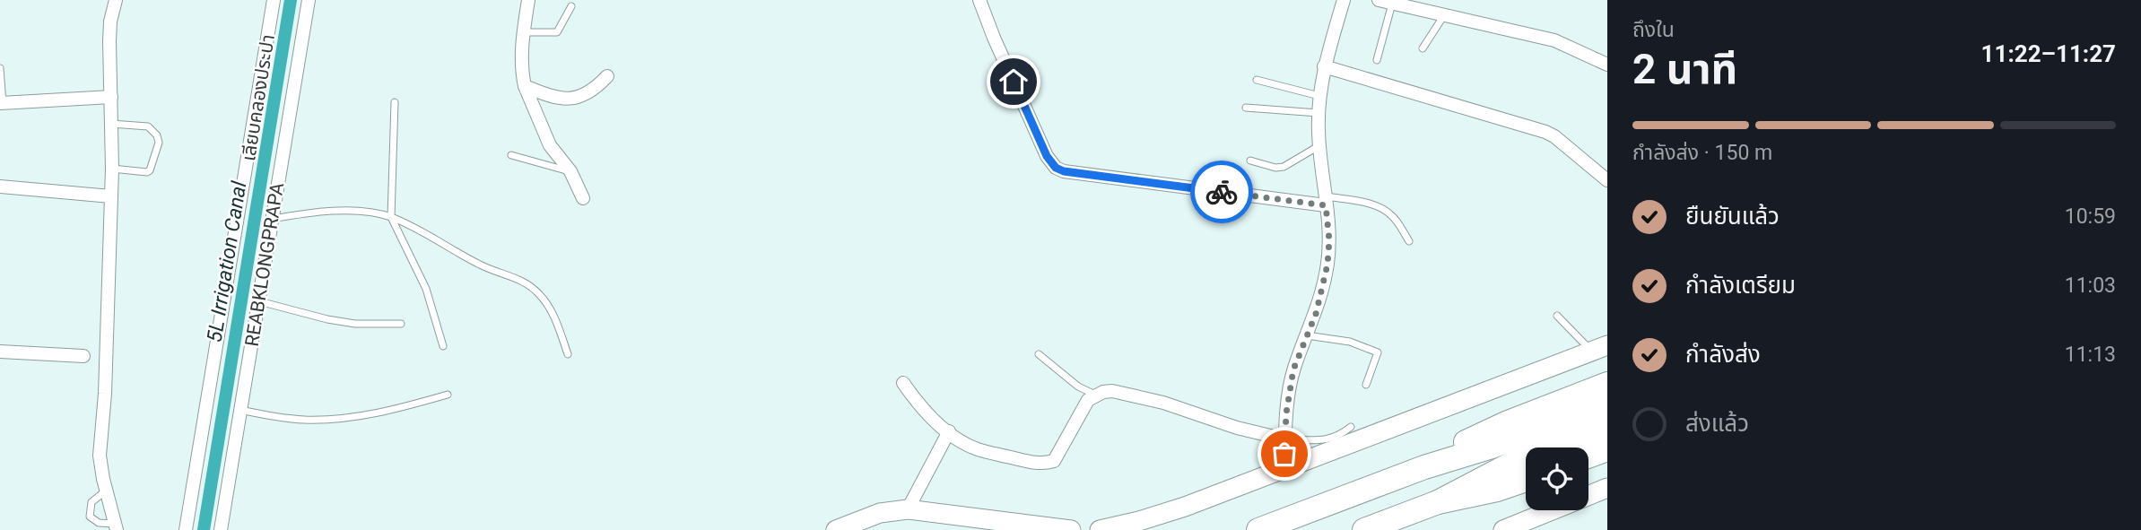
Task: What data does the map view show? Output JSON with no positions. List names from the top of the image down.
{
  "streets": {
    "street": ["เลียบคลองประปา", "REABKLONGPRAPA"]
  },
  "water": ["5L Irrigation Canal"],
  "page": {
    "heading": ["2 นาที", "ถึงใน", "11:22–11:27"],
    "bar": "กำลังส่ง · 150 m",
    "list": [
      ["ยืนยันแล้ว", "10:59"],
      ["กำลังเตรียม", "11:03"],
      ["กำลังส่ง", "11:13"],
      "ส่งแล้ว"
    ]
  }
}
